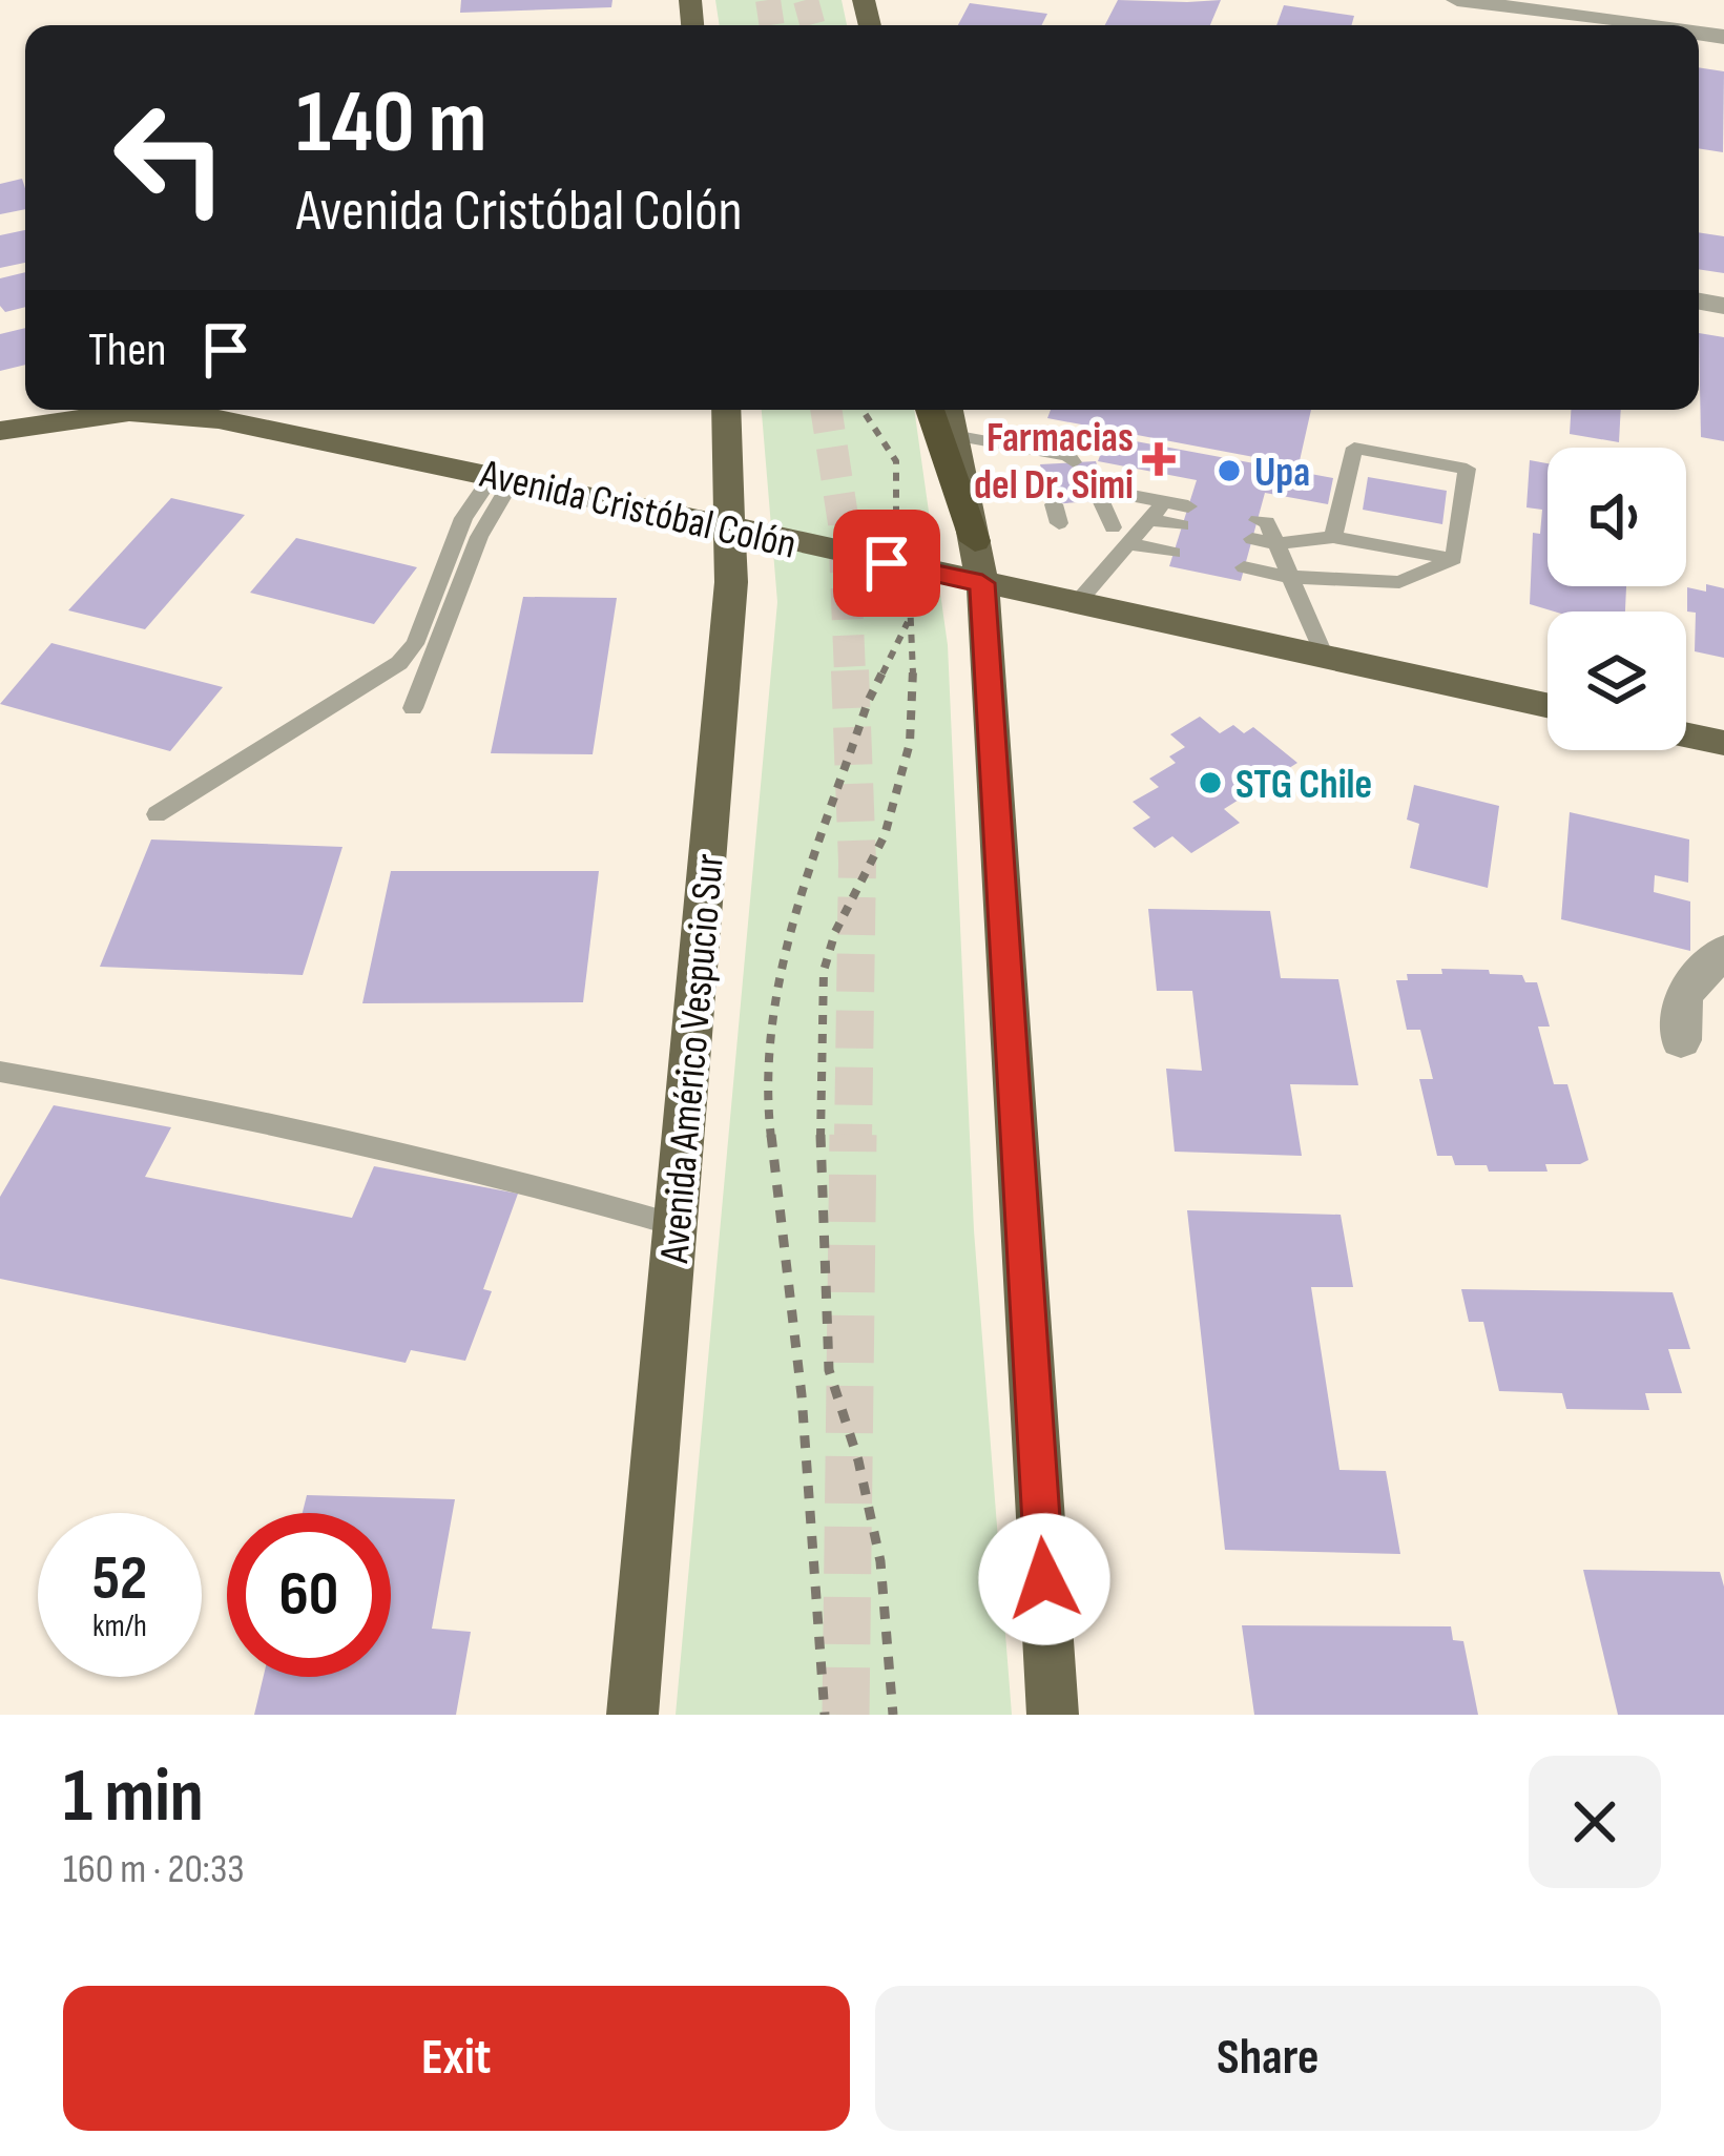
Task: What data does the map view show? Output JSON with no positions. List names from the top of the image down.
{
  "streets": {
    "main road": ["Avenida Cristóbal Colón", "Avenida Américo Vespucio Sur"]
  },
  "crossings": [
    ["Avenida Cristóbal Colón", "Avenida Américo Vespucio Sur"]
  ],
  "places": {
    "health": ["Farmacias del Dr. Simi"],
    "other": ["Upa", "STG Chile"]
  },
  "page": {
    "turn": ["140 m", "Avenida Cristóbal Colón"],
    "then": "Then",
    "speed": "52 km/h",
    "limit": "60",
    "heading": ["1 min", "160 m · 20:33"],
    "buttons": ["Exit", "Share"]
  }
}
